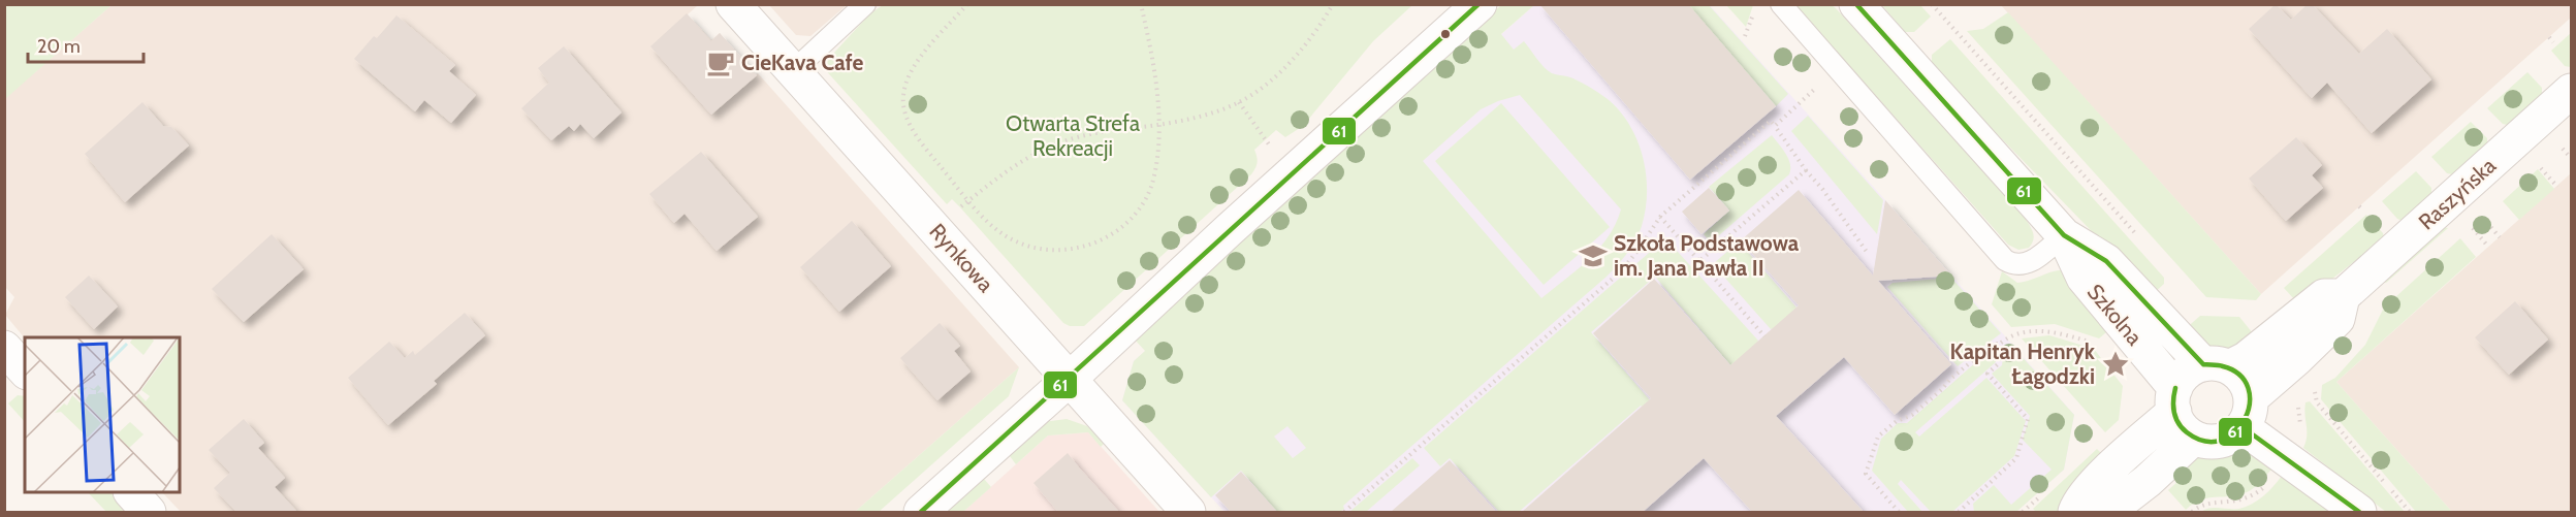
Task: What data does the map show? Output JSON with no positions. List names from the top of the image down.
{
  "streets": {
    "street": ["Raszyńska", "Rynkowa", "Szkolna"]
  },
  "crossings": [
    ["Raszyńska", "Szkolna"]
  ],
  "parks": ["Otwarta Strefa Rekreacji"],
  "places": {
    "cafe": ["CieKava Cafe"],
    "school or university": ["Szkoła Podstawowa im. Jana Pawła II"],
    "place": ["Kapitan Henryk Łagodzki"]
  },
  "lines": ["transit line 61"],
  "scale_bar": "20 m"
}
